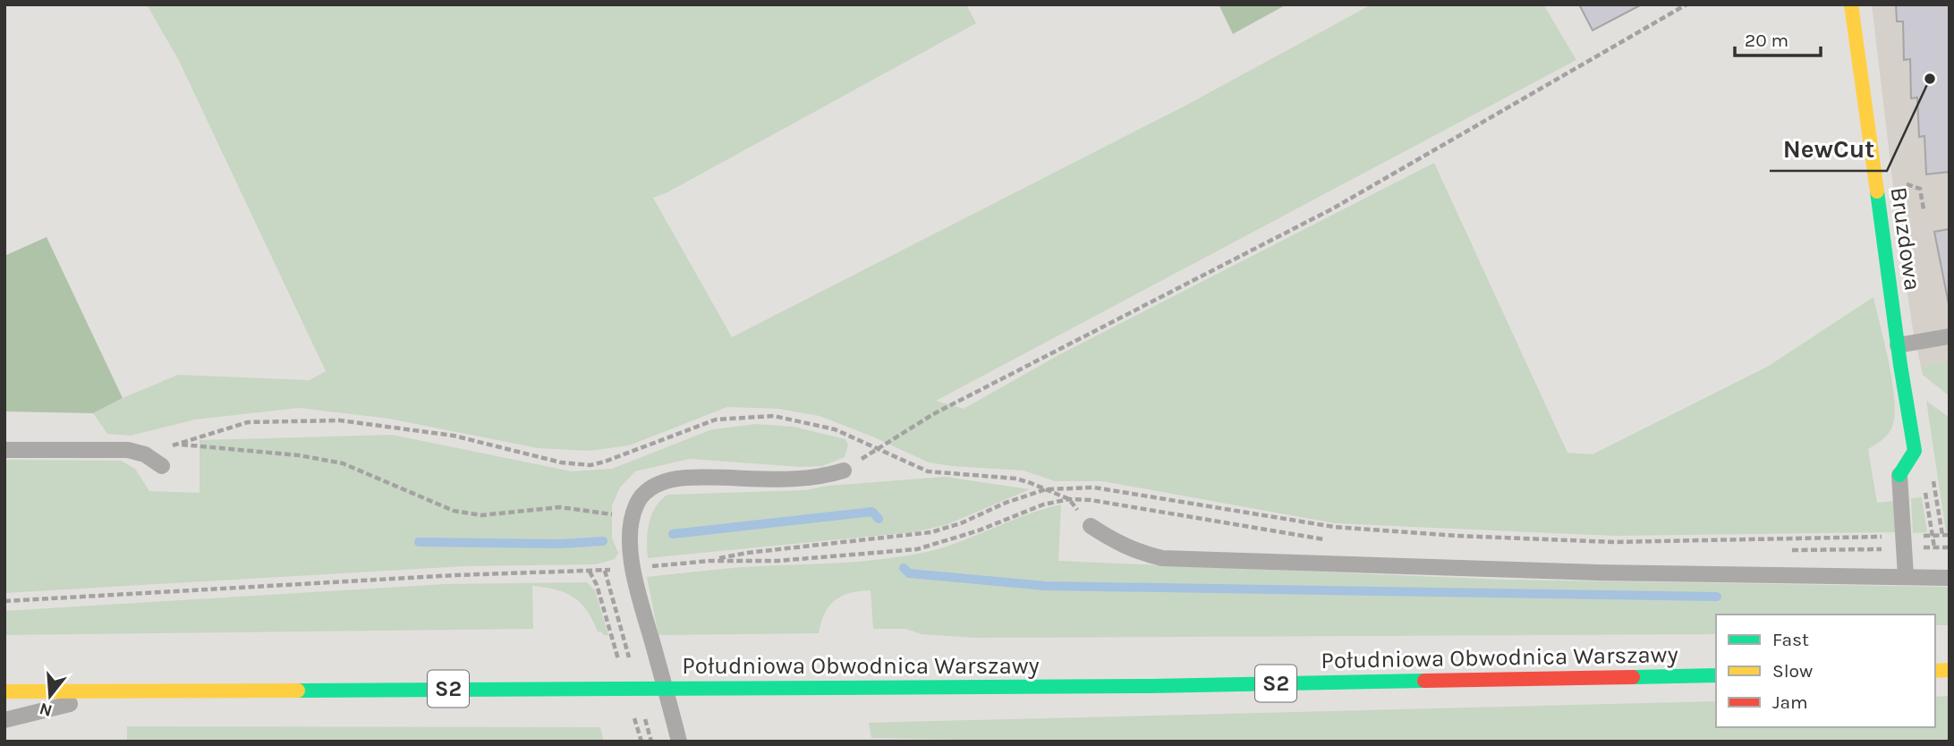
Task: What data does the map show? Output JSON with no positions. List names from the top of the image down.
{
  "streets": {
    "main road": ["Bruzdowa", "Południowa Obwodnica Warszawy", "S2"]
  },
  "places": ["NewCut"],
  "legend": ["Fast", "Slow", "Jam"],
  "scale_bar": "20 m",
  "north": "bottom"
}
